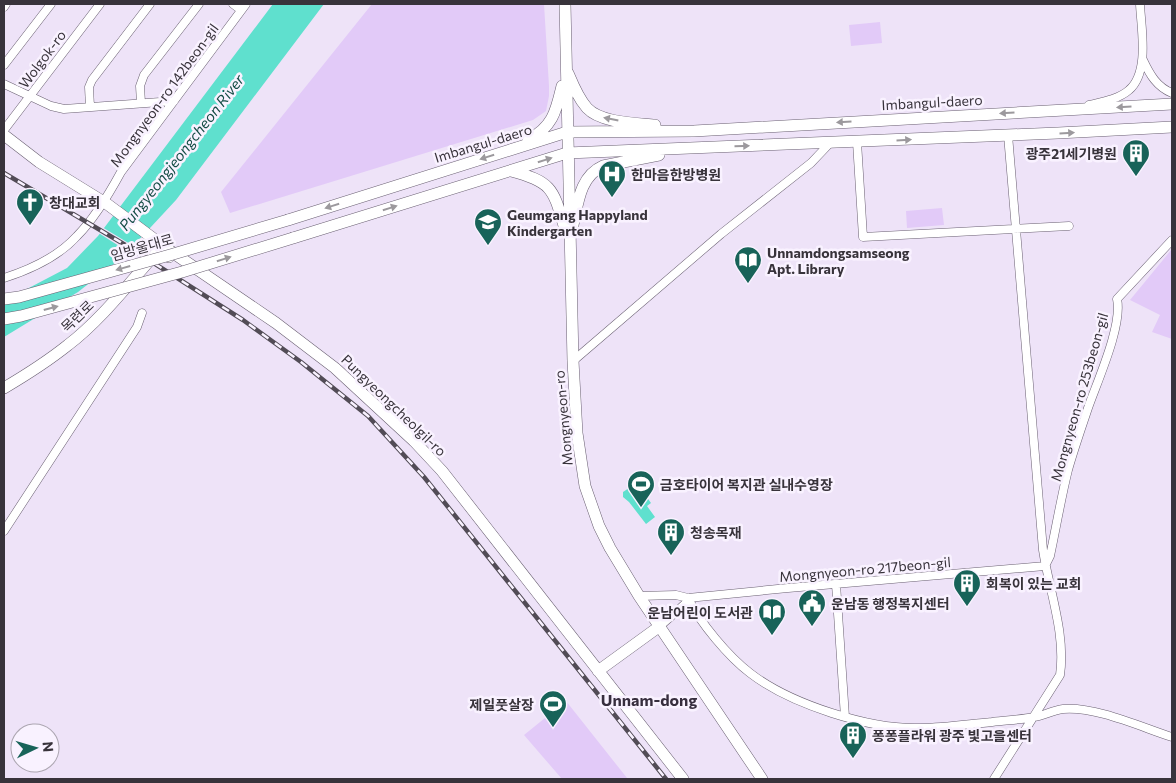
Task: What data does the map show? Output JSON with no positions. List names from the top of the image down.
{
  "streets": {
    "main road": [
      "Imbangul-daero",
      "임방울대로",
      "목련로",
      "Pungyeongcheolgil-ro",
      "Mongnyeon-ro"
    ],
    "street": [
      "Wolgok-ro",
      "Mongnyeon-ro 142beon-gil",
      "Mongnyeon-ro 253beon-gil",
      "Mongnyeon-ro 217beon-gil"
    ]
  },
  "crossings": [
    ["Mongnyeon-ro 142beon-gil", "Pungyeongcheolgil-ro"],
    ["Imbangul-daero", "임방울대로"],
    ["Imbangul-daero", "Mongnyeon-ro"],
    ["목련로", "Pungyeongcheolgil-ro"],
    ["Mongnyeon-ro 253beon-gil", "Mongnyeon-ro 217beon-gil"],
    ["Mongnyeon-ro", "Mongnyeon-ro 217beon-gil"]
  ],
  "districts": ["Unnam-dong"],
  "water": ["Pungyeongjeongcheon River"],
  "places": {
    "building": [
      "광주21세기병원",
      "청송목재",
      "회복이 있는 교회",
      "퐁퐁플라워 광주 빛고을센터"
    ],
    "hospital": ["한마음한방병원"],
    "church": ["창대교회"],
    "school or university": ["Geumgang Happyland Kindergarten"],
    "library": ["Unnamdongsamseong Apt. Library", "운남어린이 도서관"],
    "sports": ["금호타이어 복지관 실내수영장", "제일풋살장"],
    "public building": ["운남동 행정복지센터"]
  },
  "north": "right"
}
